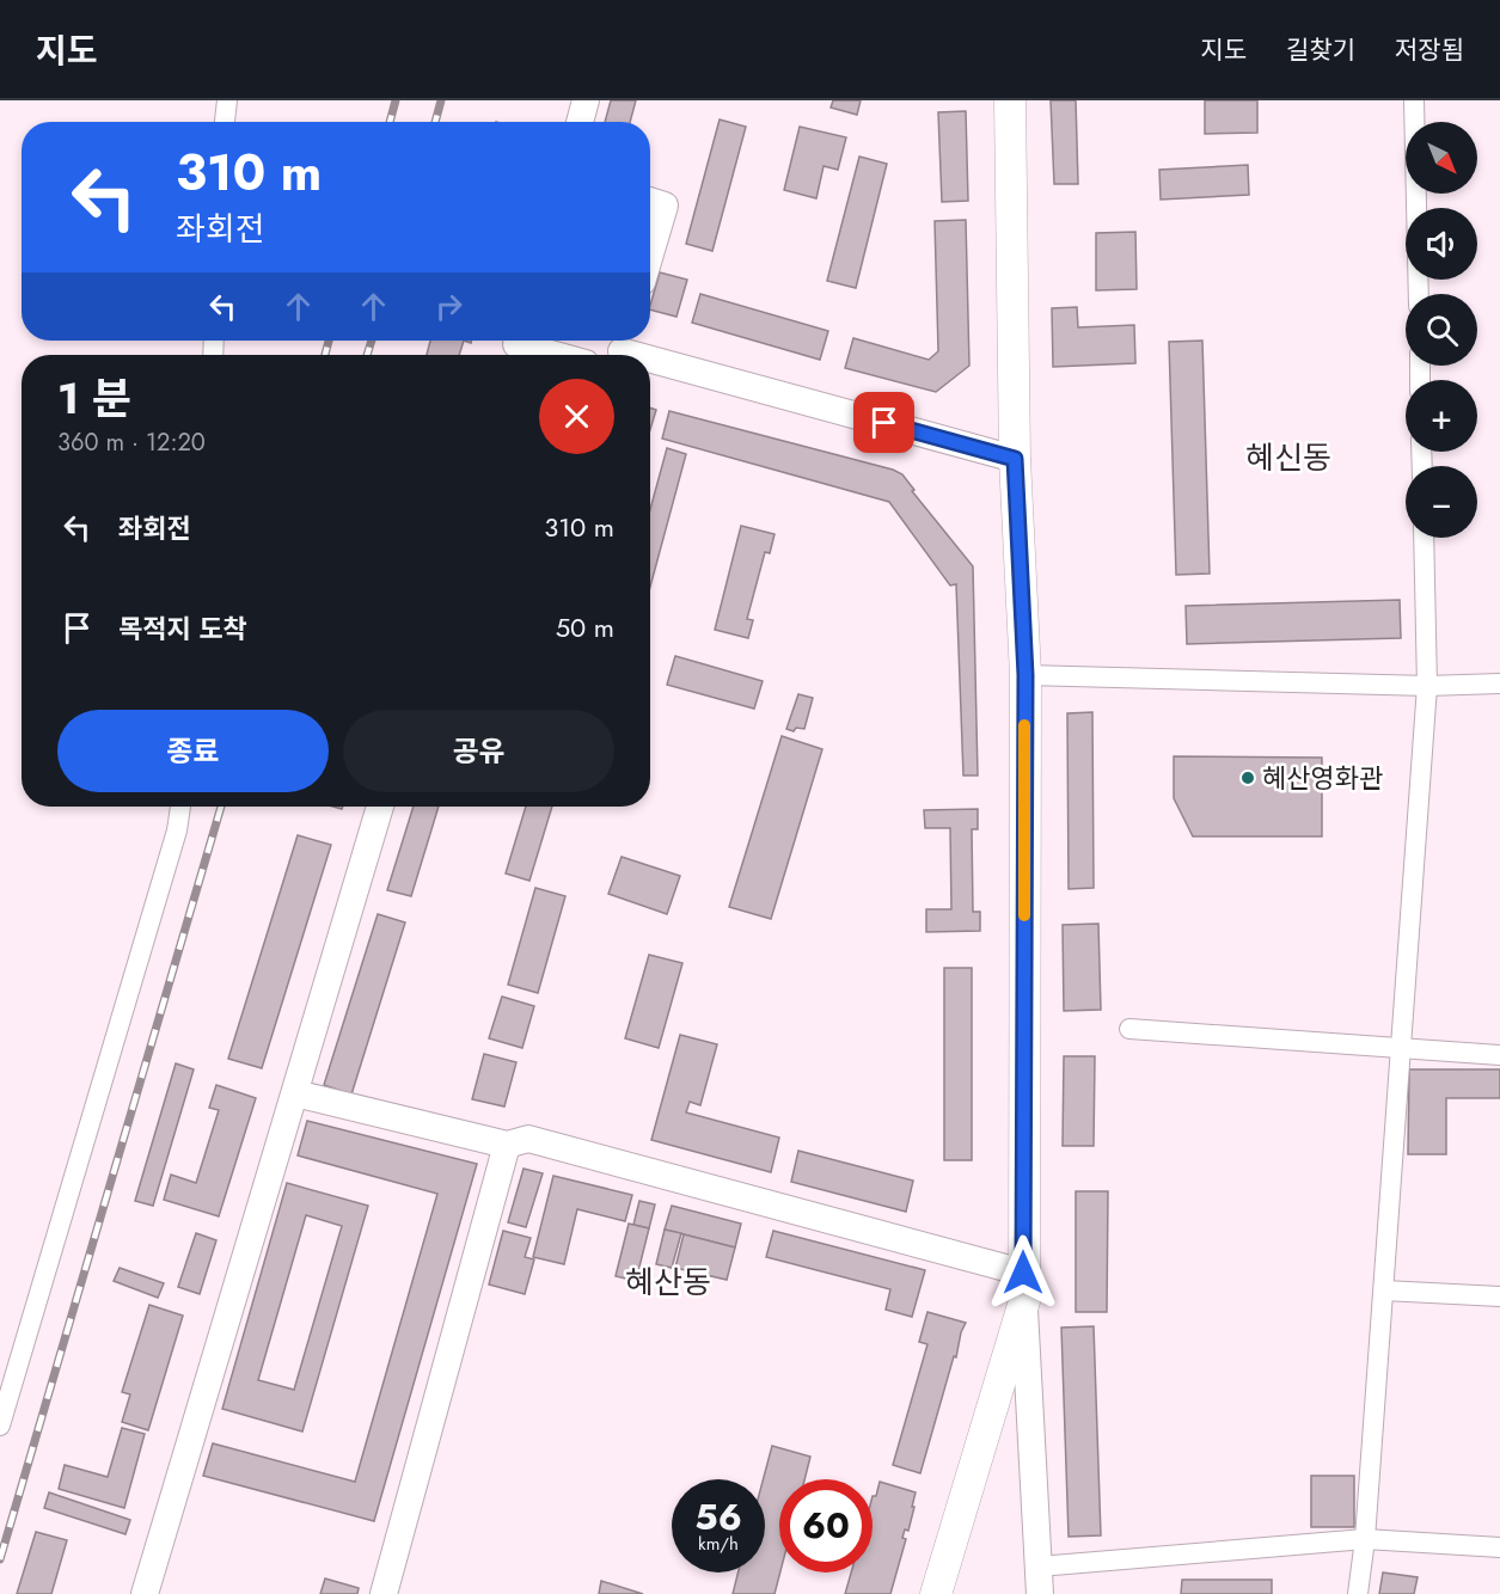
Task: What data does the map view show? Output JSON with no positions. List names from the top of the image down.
{
  "districts": ["혜신동", "혜산동"],
  "places": ["혜산영화관"],
  "north": "bottom right",
  "page": {
    "header": "지도",
    "nav": ["지도", "길찾기", "저장됨"],
    "map_buttons": ["+", "−"],
    "turn": ["310 m", "좌회전"],
    "heading": ["1 분", "360 m · 12:20"],
    "list": [
      {
        "name": "좌회전",
        "value": "310 m"
      },
      {
        "name": "목적지 도착",
        "value": "50 m"
      }
    ],
    "buttons": ["종료", "공유"],
    "speed": "56 km/h",
    "limit": "60"
  }
}
